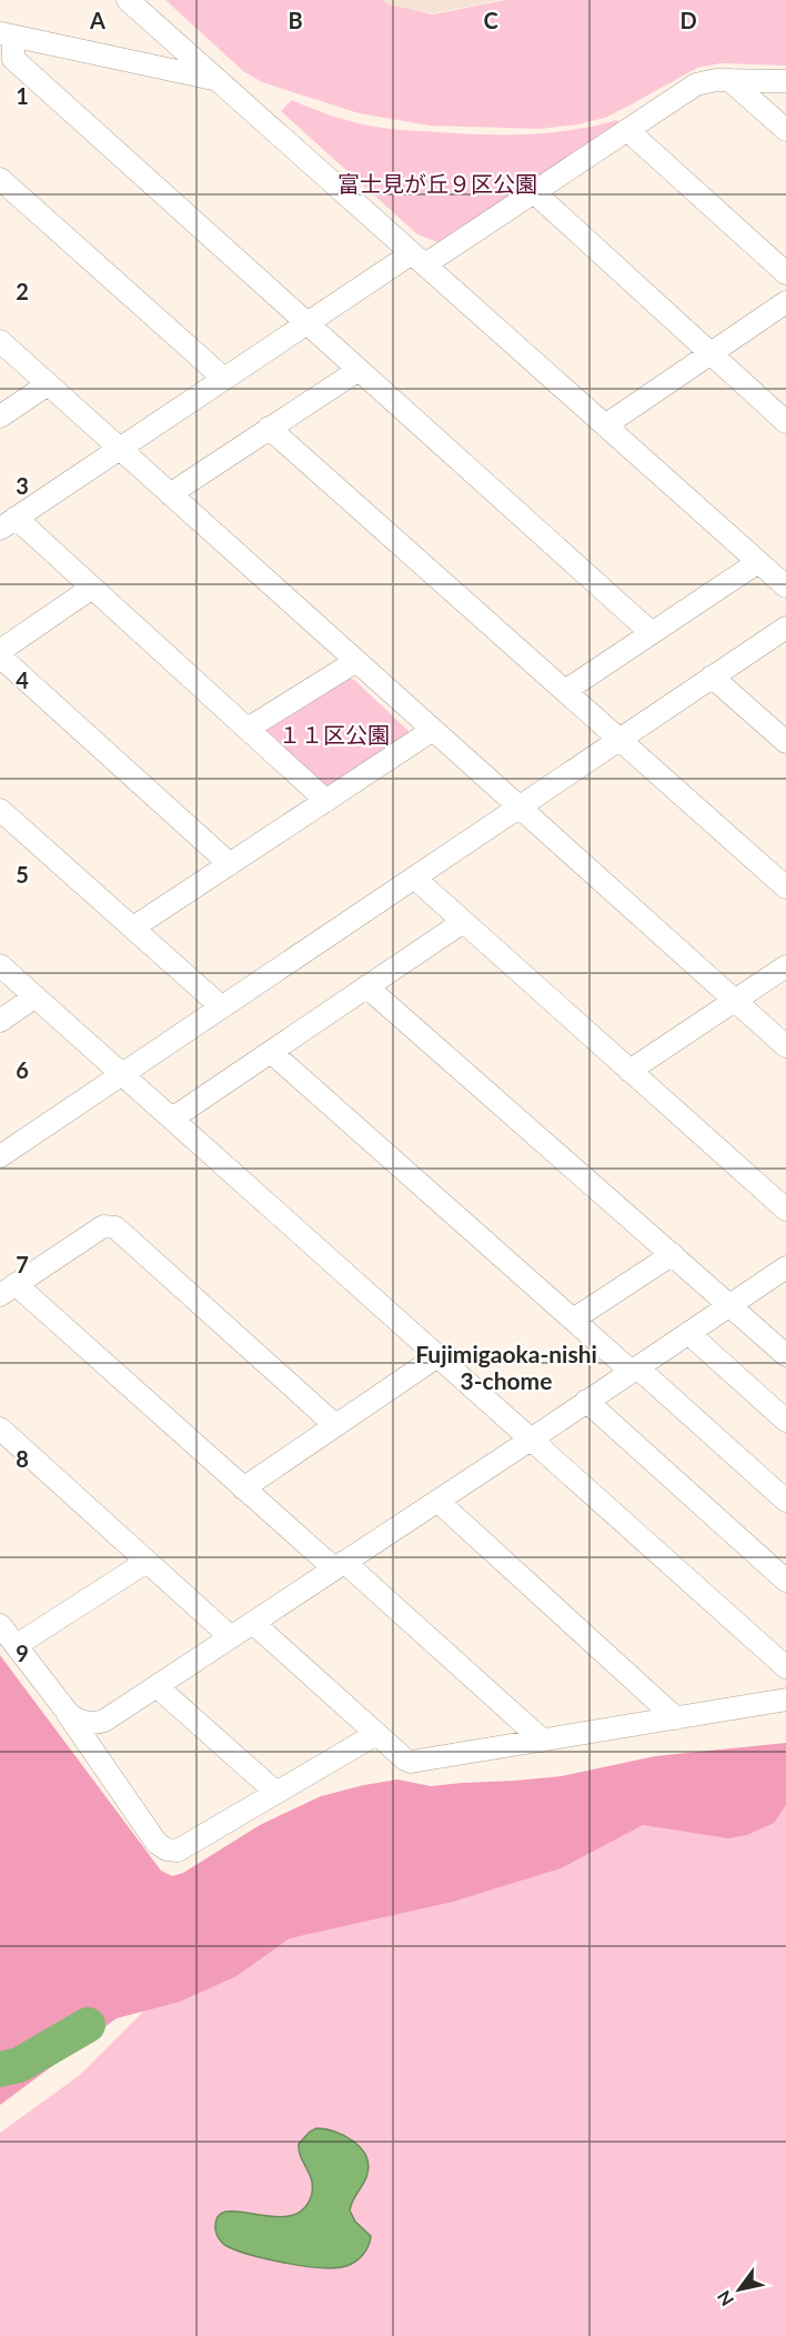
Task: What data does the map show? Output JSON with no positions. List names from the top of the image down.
{
  "districts": ["Fujimigaoka-nishi 3-chome"],
  "parks": ["富士見が丘９区公園", "１１区公園"],
  "north": "bottom left",
  "grid": {
    "columns": [
      "A",
      "B",
      "C",
      "D"
    ],
    "rows": [
      "1",
      "2",
      "3",
      "4",
      "5",
      "6",
      "7",
      "8",
      "9"
    ]
  }
}
